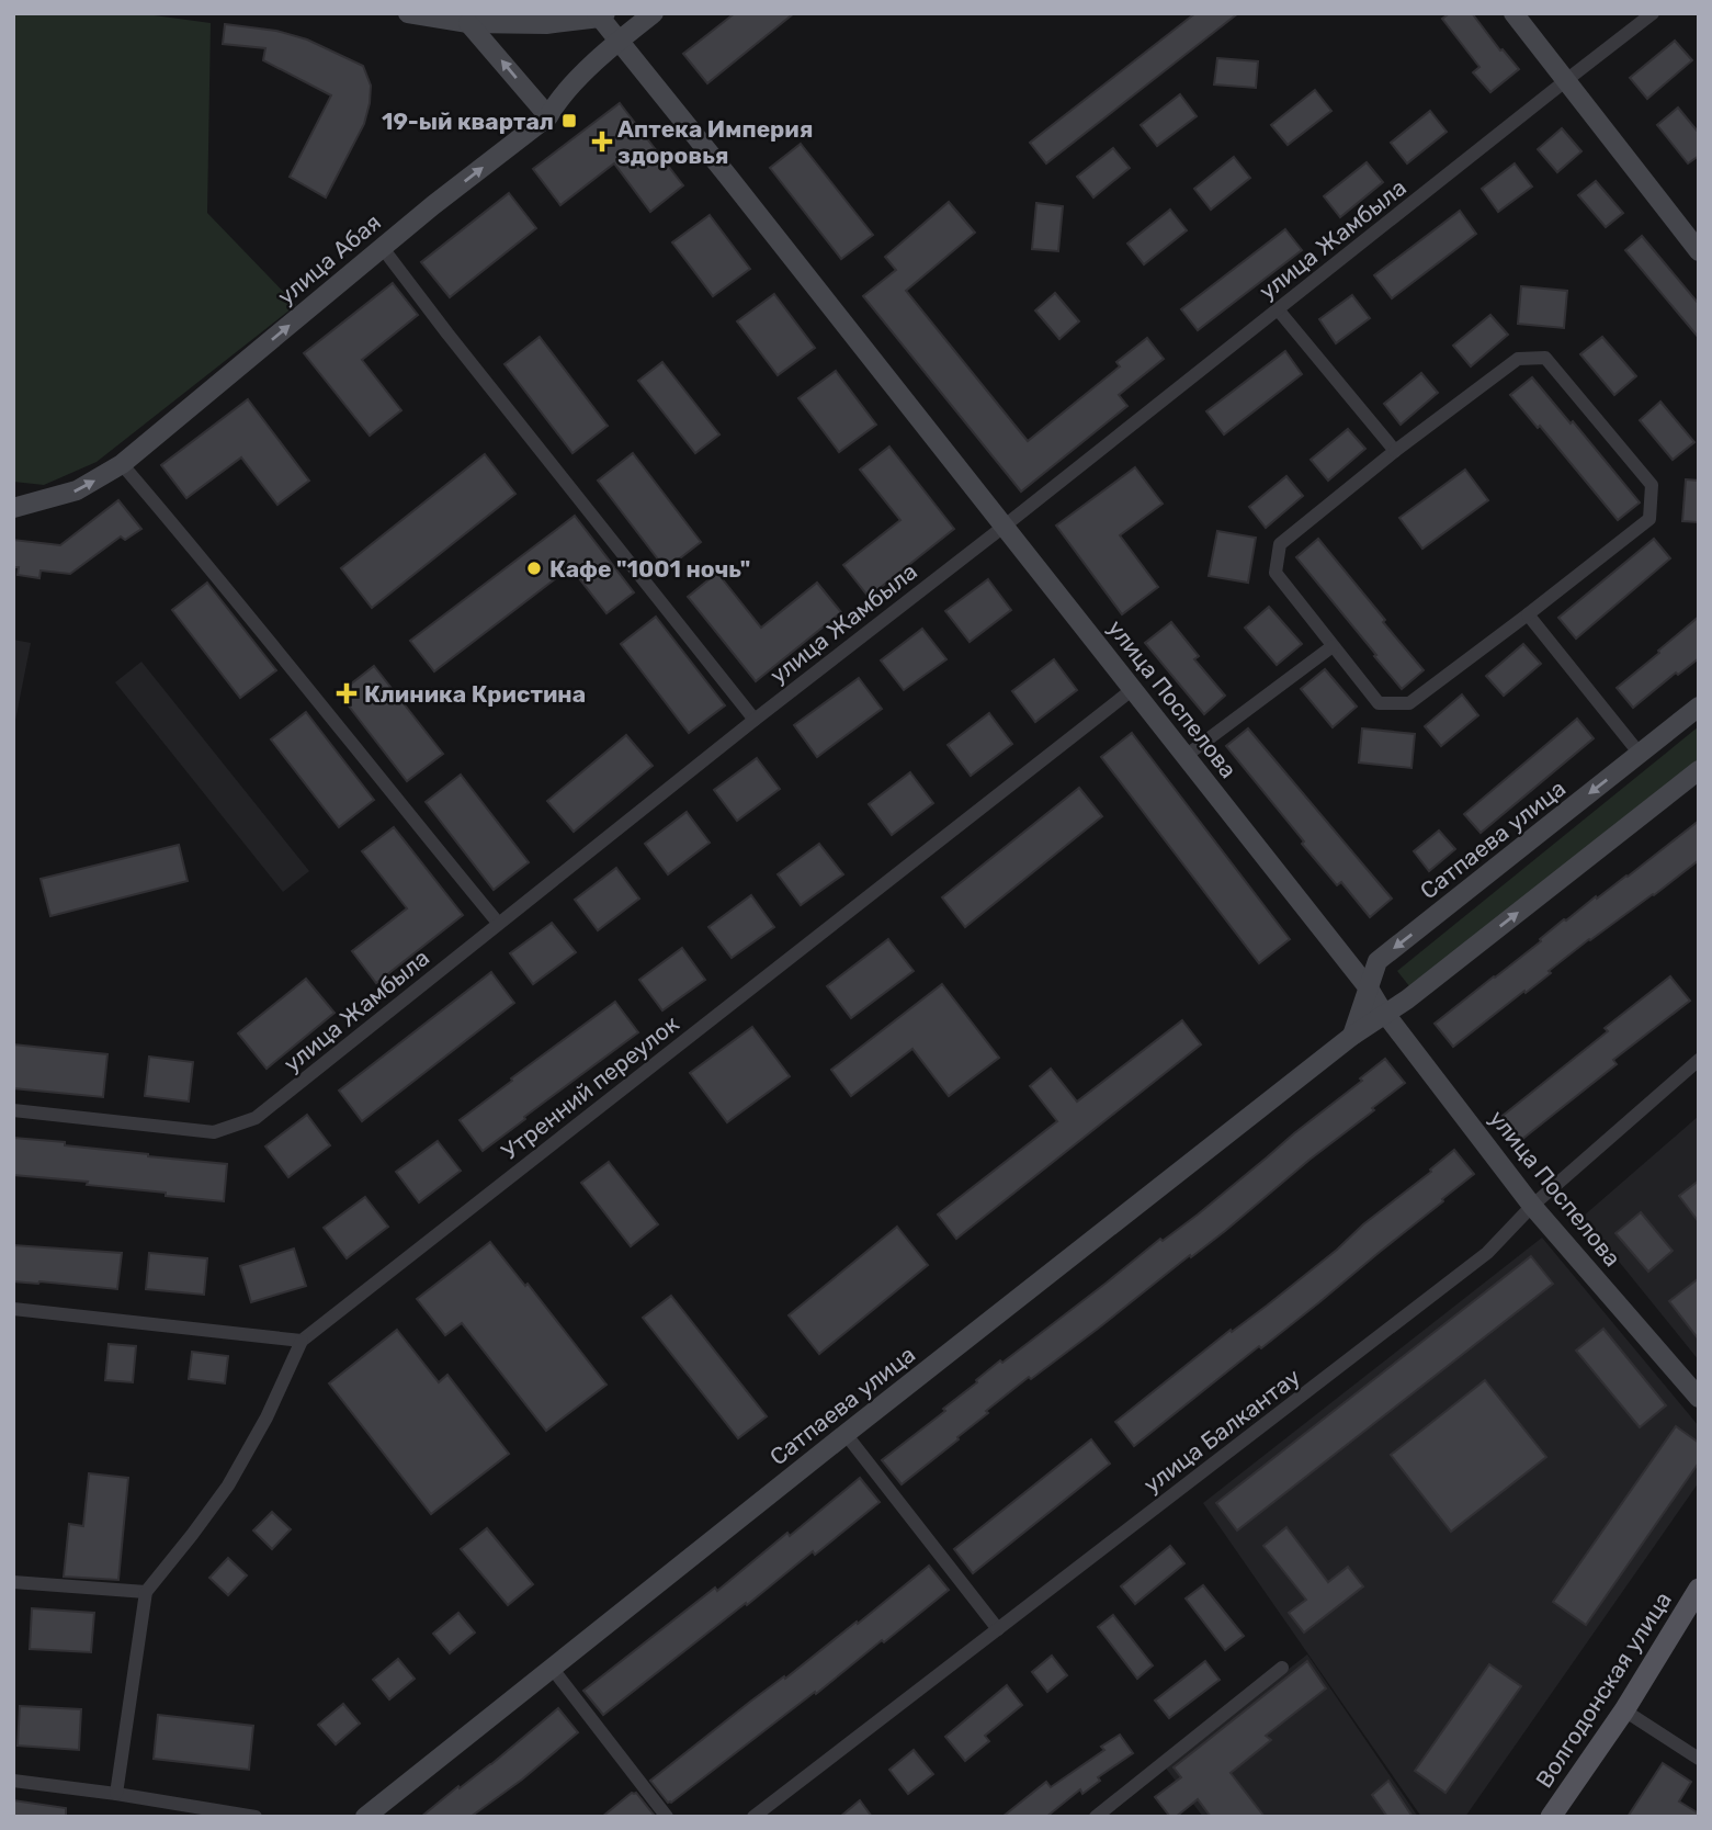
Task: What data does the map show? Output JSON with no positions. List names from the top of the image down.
{
  "streets": {
    "main road": ["Волгодонская улица"],
    "street": [
      "улица Жамбыла",
      "улица Абая",
      "улица Поспелова",
      "Сатпаева улица",
      "Утренний переулок",
      "улица Балкантау"
    ]
  },
  "crossings": [
    ["улица Жамбыла", "улица Поспелова"],
    ["улица Абая", "улица Поспелова"],
    ["улица Поспелова", "Сатпаева улица"],
    ["улица Поспелова", "Утренний переулок"],
    ["улица Поспелова", "улица Балкантау"]
  ],
  "one_way": ["улица Абая"],
  "places": {
    "transit": ["19-ый квартал"],
    "health": ["Аптека Империя здоровья", "Клиника Кристина"],
    "other": ["Кафе \"1001 ночь\""]
  }
}
